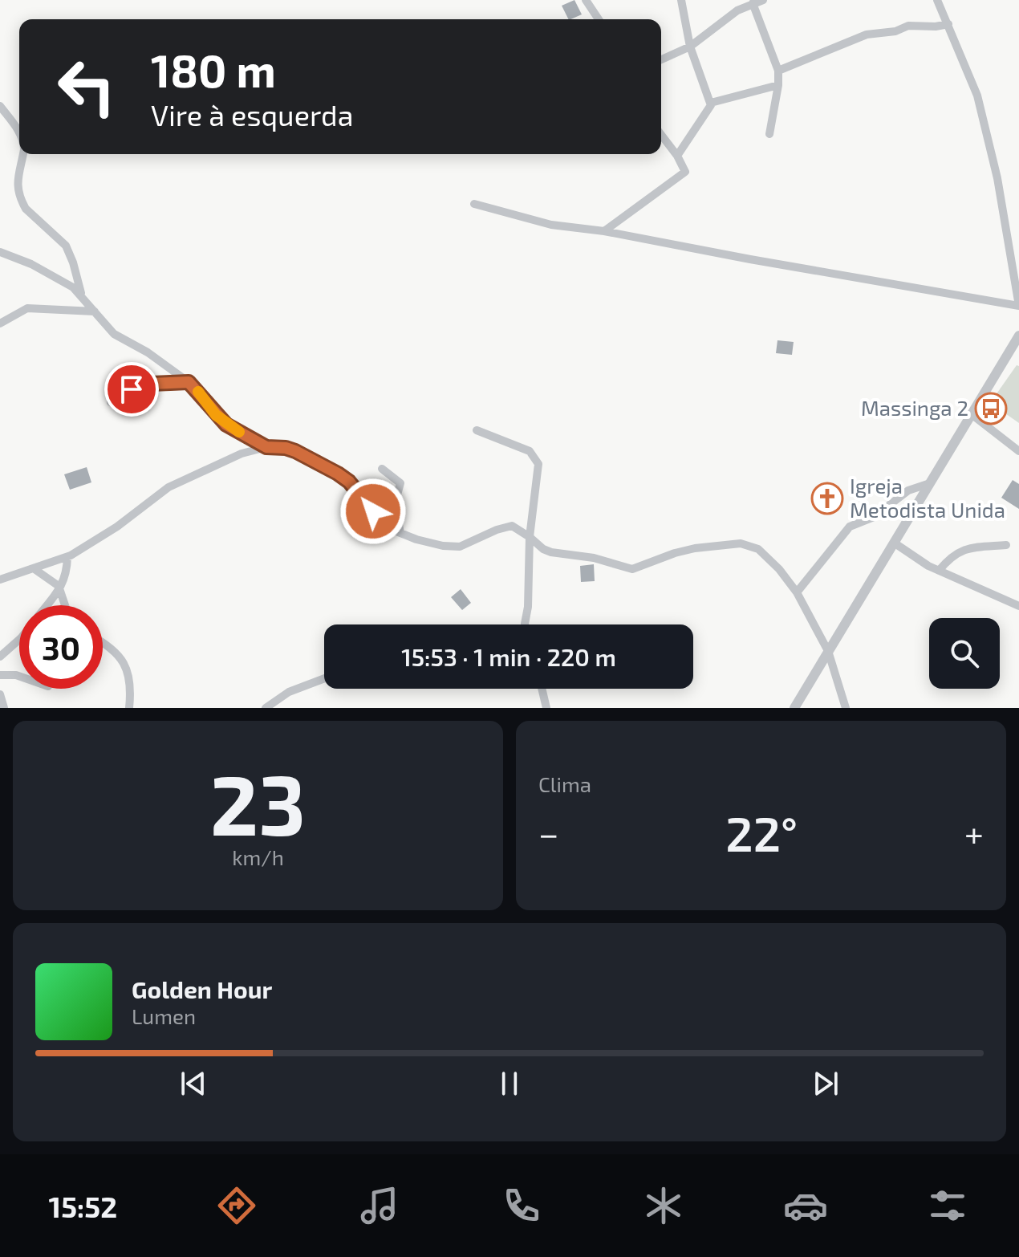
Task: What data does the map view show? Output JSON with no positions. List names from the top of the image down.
{
  "places": {
    "bus stop": ["Massinga 2"],
    "church": ["Igreja Metodista Unida"]
  },
  "page": {
    "turn": ["180 m", "Vire à esquerda"],
    "limit": "30",
    "trip": "15:53 · 1 min · 220 m",
    "tile": [
      ["23", "km/h"],
      "Clima"
    ],
    "heat": ["−", "22°", "+"],
    "song": ["Golden Hour", "Lumen"],
    "tabs": "15:52"
  }
}
